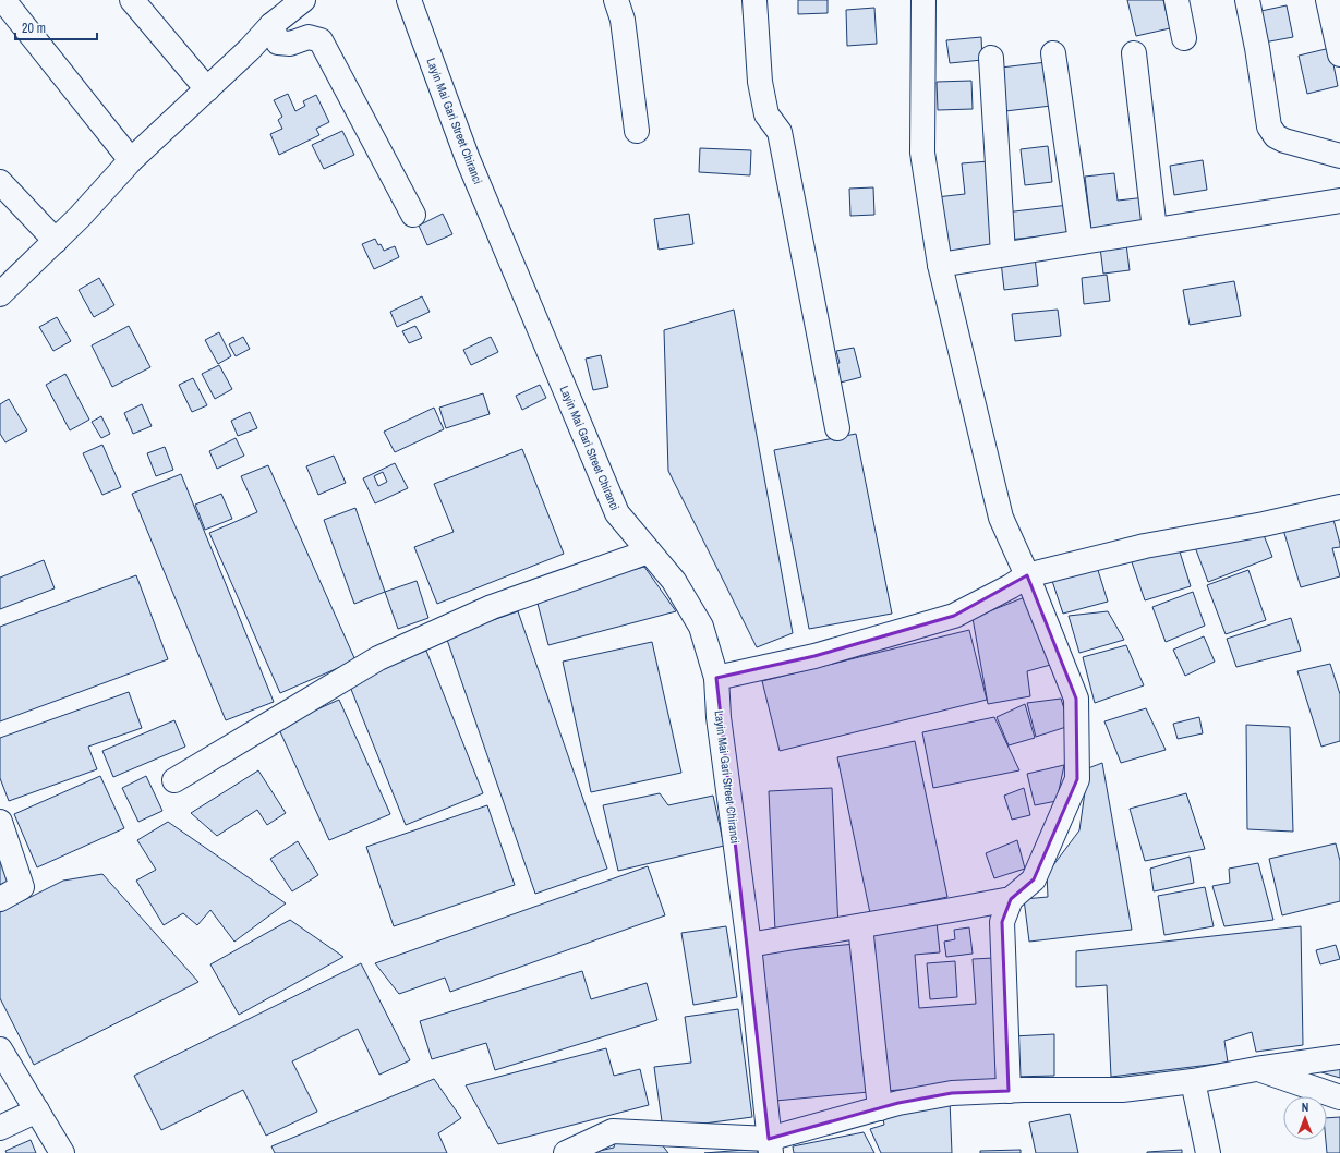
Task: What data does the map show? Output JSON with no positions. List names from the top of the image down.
{
  "streets": {
    "street": ["Layin Mai Gari Street Chiranci"]
  },
  "scale_bar": "20 m",
  "north": "top"
}
